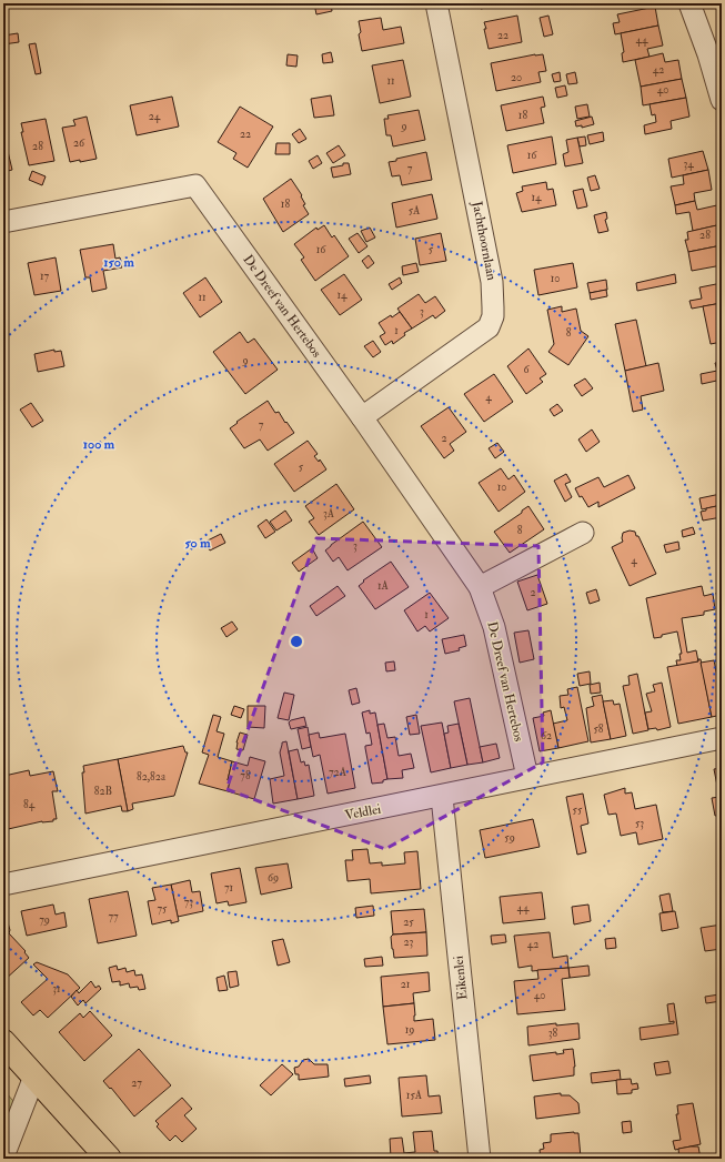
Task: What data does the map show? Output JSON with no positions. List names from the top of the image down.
{
  "streets": {
    "street": [
      "Jachthoornlaan",
      "De Dreef van Hertebos",
      "Veldlei",
      "Eikenlei"
    ]
  },
  "crossings": [
    ["Jachthoornlaan", "De Dreef van Hertebos"],
    ["De Dreef van Hertebos", "Veldlei"],
    ["Veldlei", "Eikenlei"]
  ],
  "house_numbers": [
    "22",
    "44",
    "42",
    "20",
    "11",
    "40",
    "18",
    "24",
    "9",
    "22",
    "26",
    "28",
    "16",
    "34",
    "7",
    "14",
    "18",
    "5A",
    "28",
    "16",
    "5",
    "17",
    "10",
    "14",
    "11",
    "3",
    "1",
    "8",
    "9",
    "6",
    "4",
    "7",
    "2",
    "5",
    "10",
    "3A",
    "8",
    "3",
    "4",
    "1A",
    "2",
    "1",
    "58",
    "62",
    "72A",
    "78",
    "82,82a",
    "82B",
    "84",
    "55",
    "53",
    "59",
    "69",
    "71",
    "73",
    "44",
    "75",
    "77",
    "79",
    "25",
    "23",
    "42",
    "21",
    "31",
    "40",
    "19",
    "38",
    "27",
    "15A"
  ],
  "rings": ["150 m", "100 m", "50 m"]
}
